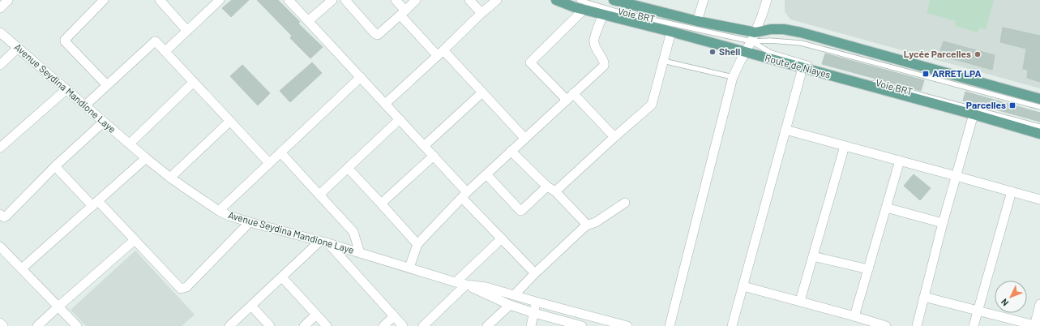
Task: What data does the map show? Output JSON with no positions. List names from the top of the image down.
{
  "streets": {
    "main road": ["Route de Niayes"],
    "street": ["Avenue Seydina Mandione Laye"],
    "lane": ["Voie BRT"]
  },
  "places": {
    "other": ["Shell", "Lycée Parcelles"],
    "transit": ["ARRET LPA", "Parcelles"]
  },
  "north": "bottom left"
}
